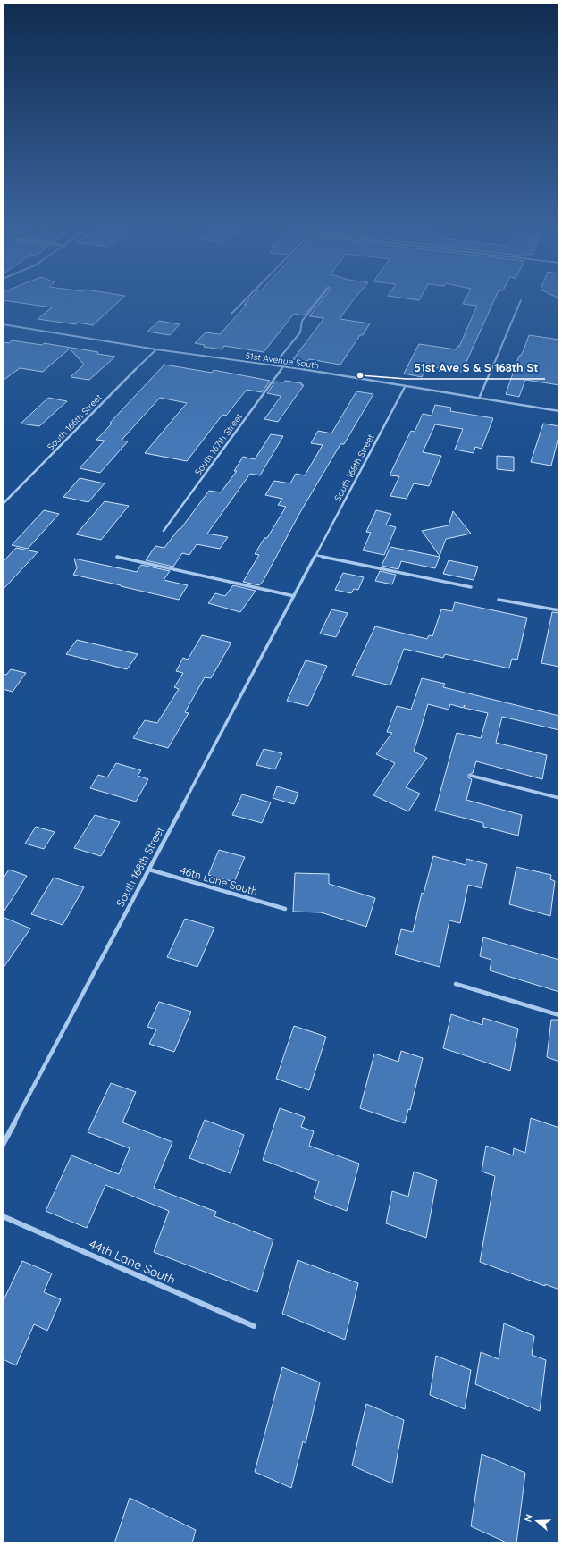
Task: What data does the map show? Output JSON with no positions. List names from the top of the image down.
{
  "streets": {
    "street": [
      "51st Avenue South",
      "South 166th Street",
      "South 167th Street",
      "South 168th Street",
      "46th Lane South",
      "44th Lane South"
    ]
  },
  "crossings": [
    ["51st Avenue South", "South 166th Street"],
    ["51st Avenue South", "South 167th Street"],
    ["51st Avenue South", "South 168th Street"],
    ["South 168th Street", "46th Lane South"]
  ],
  "places": ["51st Ave S & S 168th St"],
  "north": "left"
}
